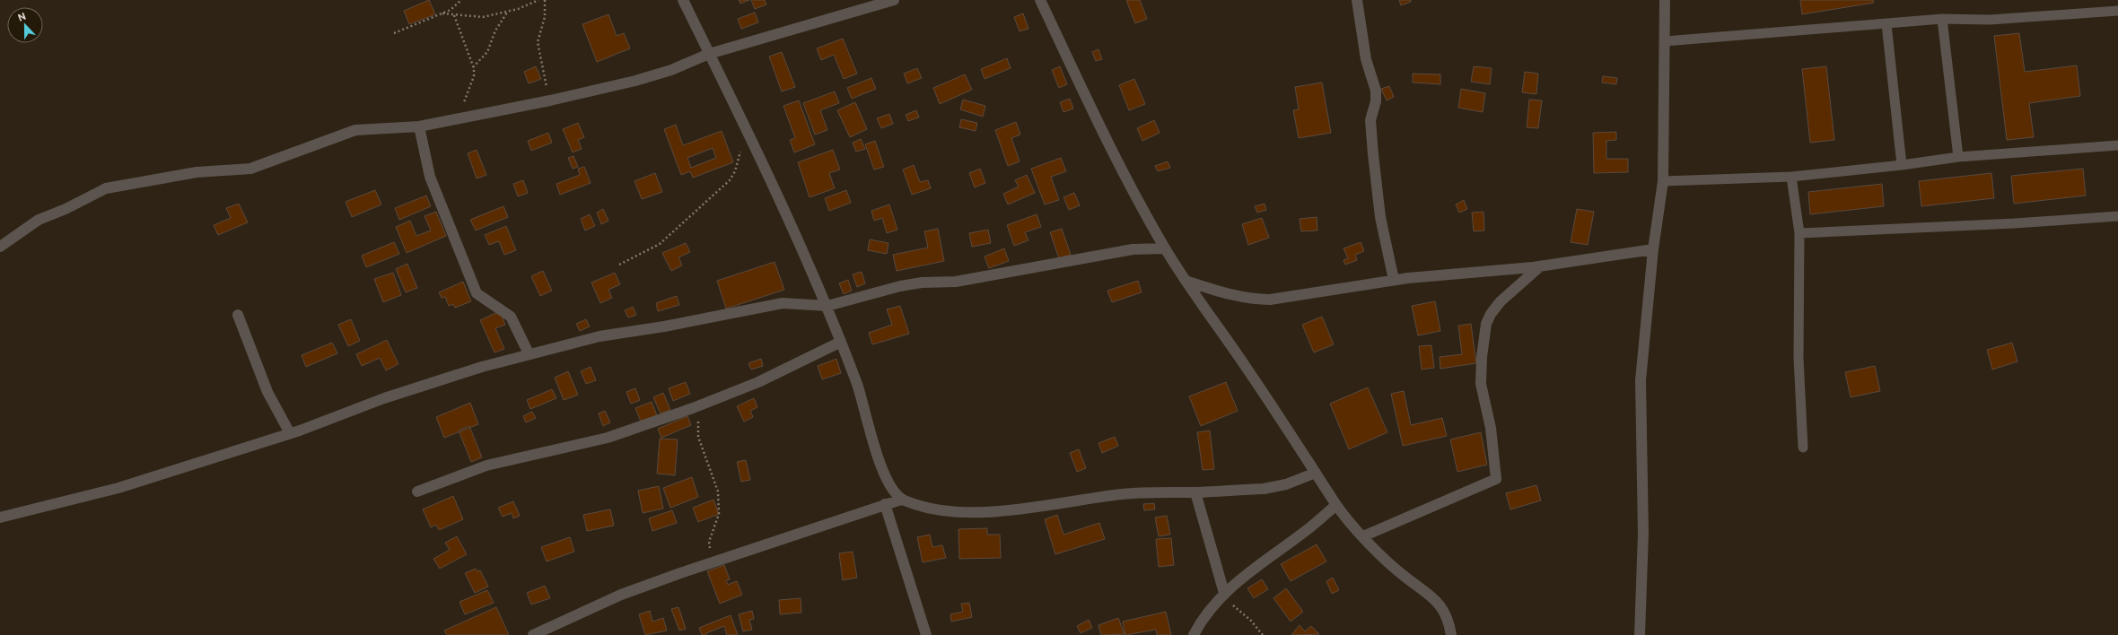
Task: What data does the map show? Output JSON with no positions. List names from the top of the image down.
{
  "north": "top"
}
